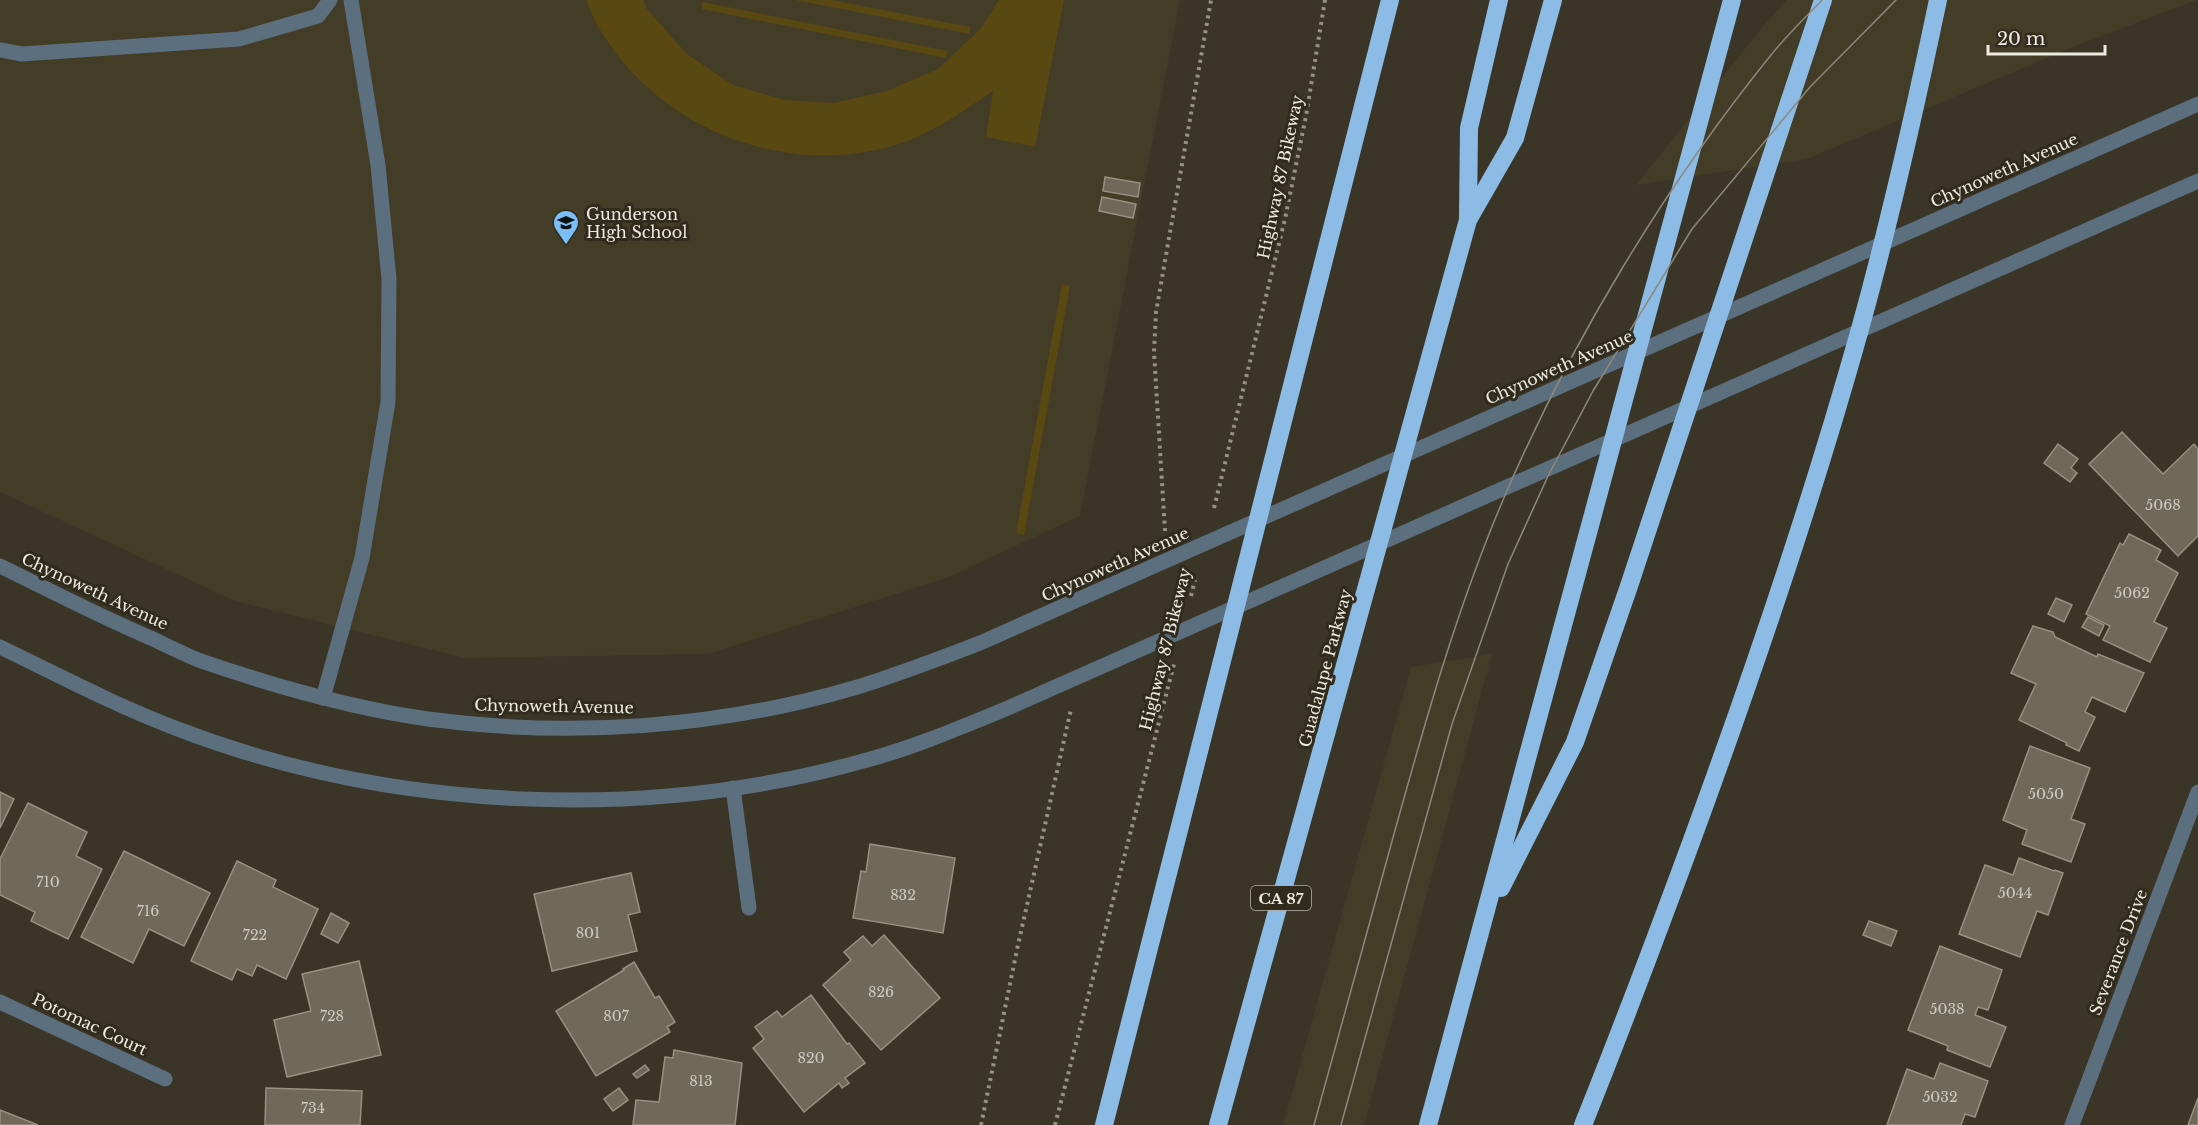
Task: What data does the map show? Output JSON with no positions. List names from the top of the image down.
{
  "streets": {
    "highway": ["Guadalupe Parkway", "CA 87"],
    "street": ["Chynoweth Avenue", "Severance Drive", "Potomac Court"],
    "path": ["Highway 87 Bikeway"]
  },
  "places": {
    "school or university": ["Gunderson High School"]
  },
  "house_numbers": [
    "5068",
    "5062",
    "5050",
    "710",
    "5044",
    "832",
    "716",
    "801",
    "722",
    "826",
    "5038",
    "728",
    "807",
    "820",
    "813",
    "5032",
    "734"
  ],
  "scale_bar": "20 m"
}
